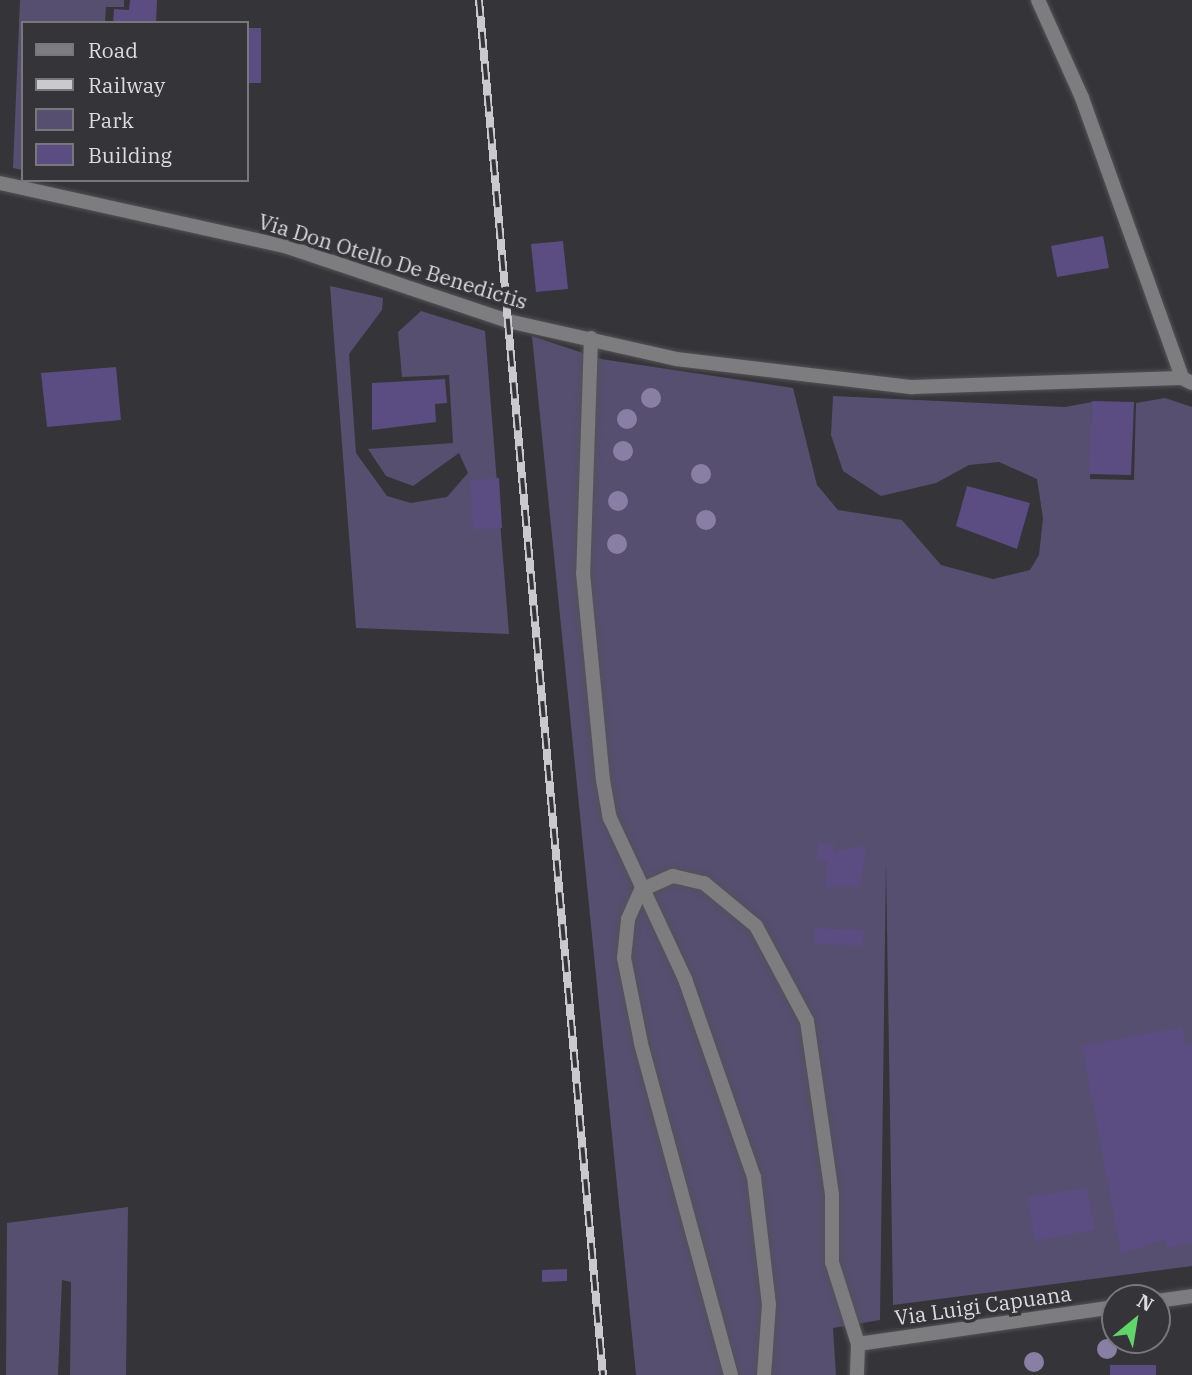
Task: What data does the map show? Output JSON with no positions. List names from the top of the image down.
{
  "streets": {
    "street": ["Via Don Otello De Benedictis", "Via Luigi Capuana"]
  },
  "legend": [
    "Road",
    "Railway",
    "Park",
    "Building"
  ],
  "north": "top right"
}
